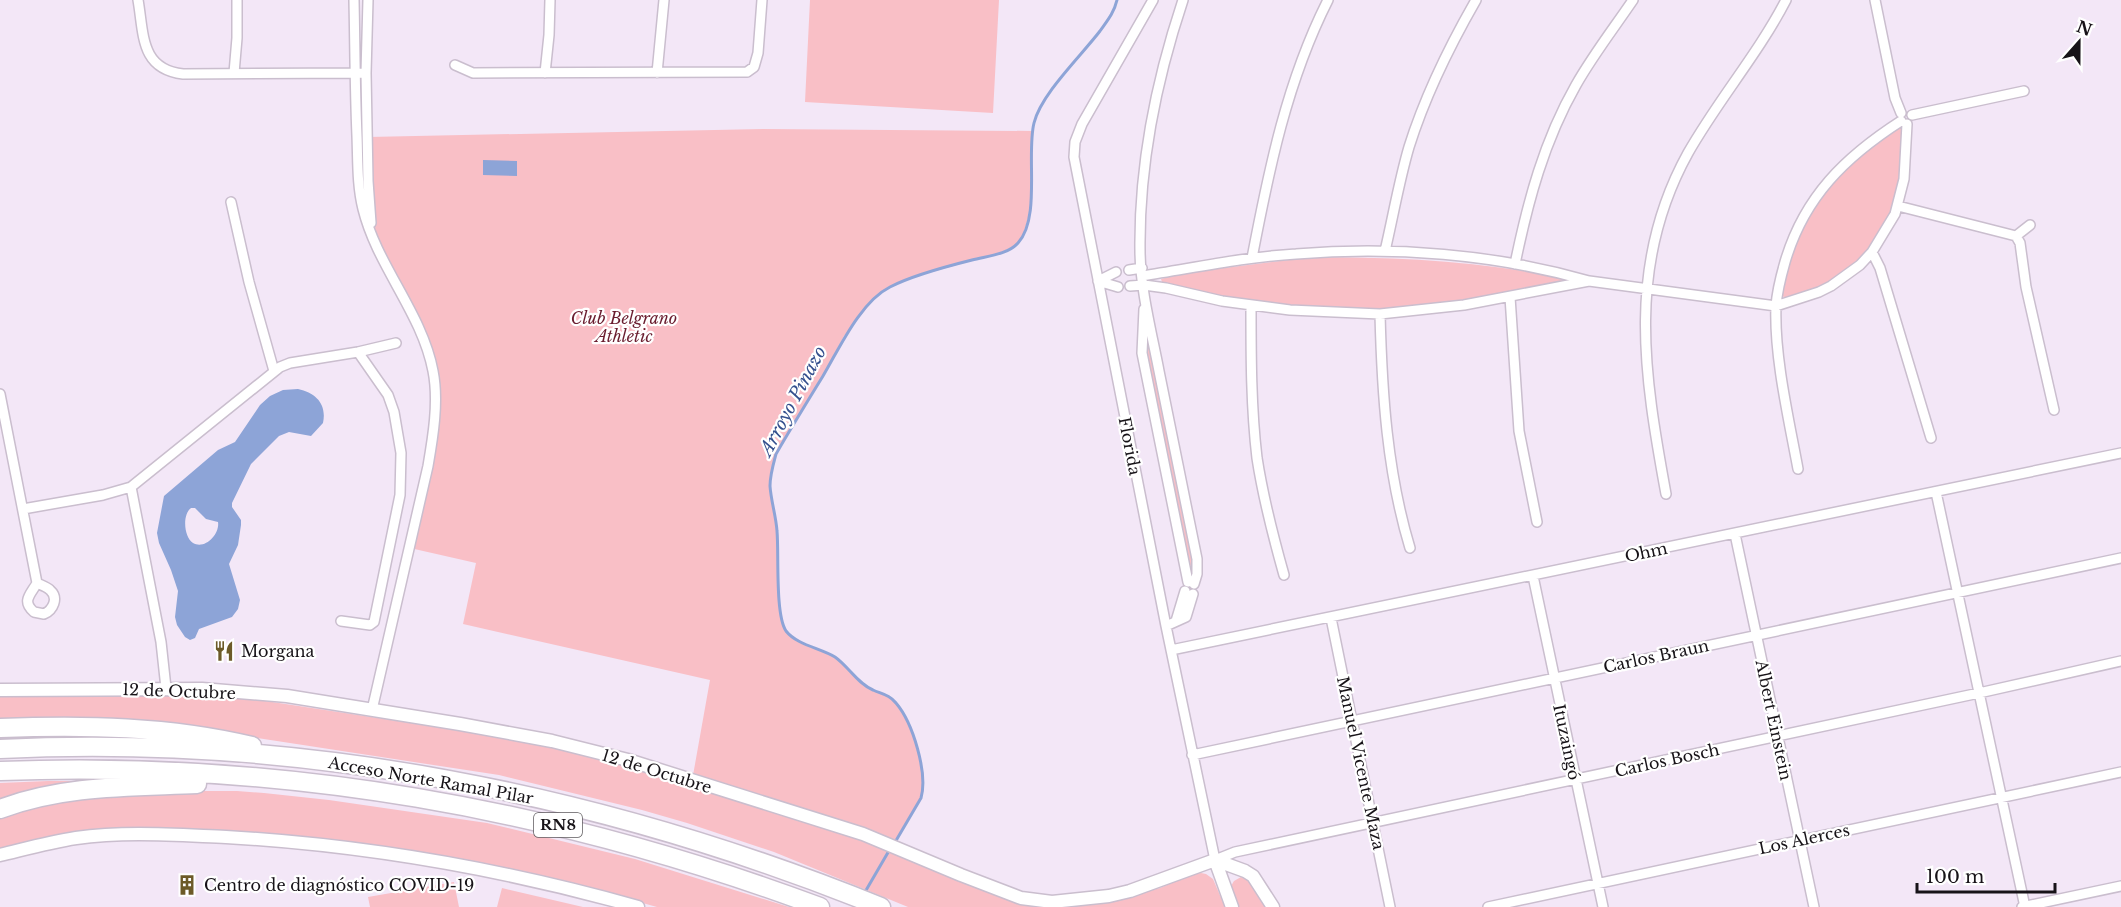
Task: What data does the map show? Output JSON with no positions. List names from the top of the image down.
{
  "streets": {
    "highway": ["Acceso Norte Ramal Pilar", "RN8"],
    "street": [
      "Florida",
      "Ohm",
      "Carlos Braun",
      "12 de Octubre",
      "Albert Einstein",
      "Ituzaingó",
      "Carlos Bosch",
      "Manuel Vicente Maza",
      "Los Alerces"
    ]
  },
  "crossings": [
    ["Florida", "Ohm"],
    ["Florida", "Carlos Braun"],
    ["Florida", "12 de Octubre"],
    ["Florida", "Carlos Bosch"],
    ["Ohm", "Albert Einstein"],
    ["Ohm", "Ituzaingó"],
    ["Ohm", "Manuel Vicente Maza"],
    ["Carlos Braun", "Albert Einstein"],
    ["Carlos Braun", "Ituzaingó"],
    ["Carlos Braun", "Manuel Vicente Maza"],
    ["12 de Octubre", "Carlos Bosch"],
    ["Albert Einstein", "Carlos Bosch"],
    ["Albert Einstein", "Los Alerces"],
    ["Ituzaingó", "Carlos Bosch"],
    ["Ituzaingó", "Los Alerces"],
    ["Carlos Bosch", "Manuel Vicente Maza"]
  ],
  "water": ["Arroyo Pinazo"],
  "parks": ["Club Belgrano Athletic"],
  "places": {
    "restaurant": ["Morgana"],
    "building": ["Centro de diagnóstico COVID-19"]
  },
  "scale_bar": "100 m",
  "north": "top"
}
